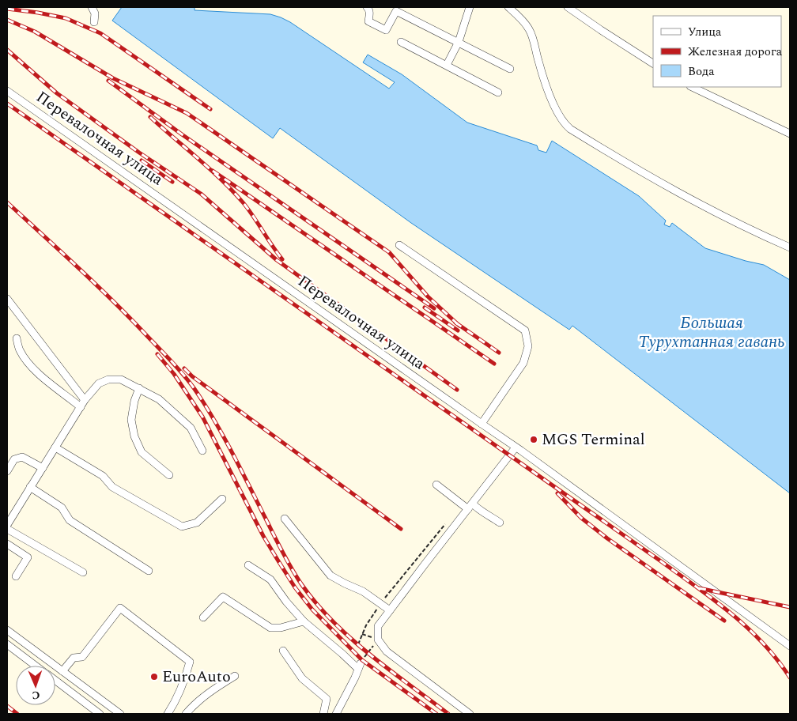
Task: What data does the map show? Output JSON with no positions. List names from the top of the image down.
{
  "streets": {
    "street": ["Перевалочная улица"]
  },
  "water": ["Большая Турухтанная гавань"],
  "places": ["MGS Terminal", "EuroAuto"],
  "legend": ["Улица", "Железная дорога", "Вода"],
  "north": "bottom"
}
